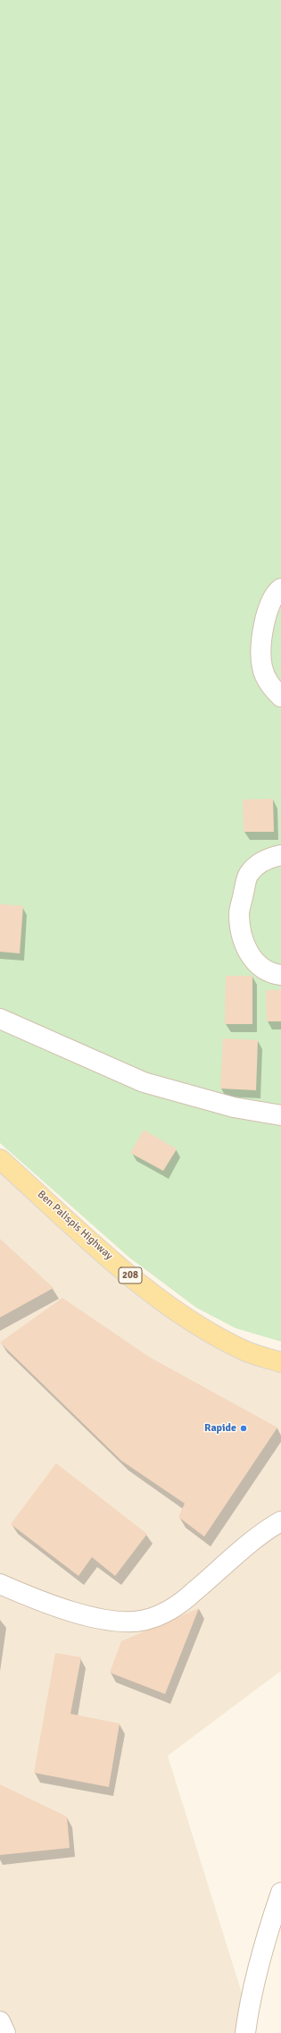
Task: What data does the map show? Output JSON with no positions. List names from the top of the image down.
{
  "streets": {
    "main road": ["Ben Palispis Highway", "208"]
  },
  "places": ["Rapide"]
}
